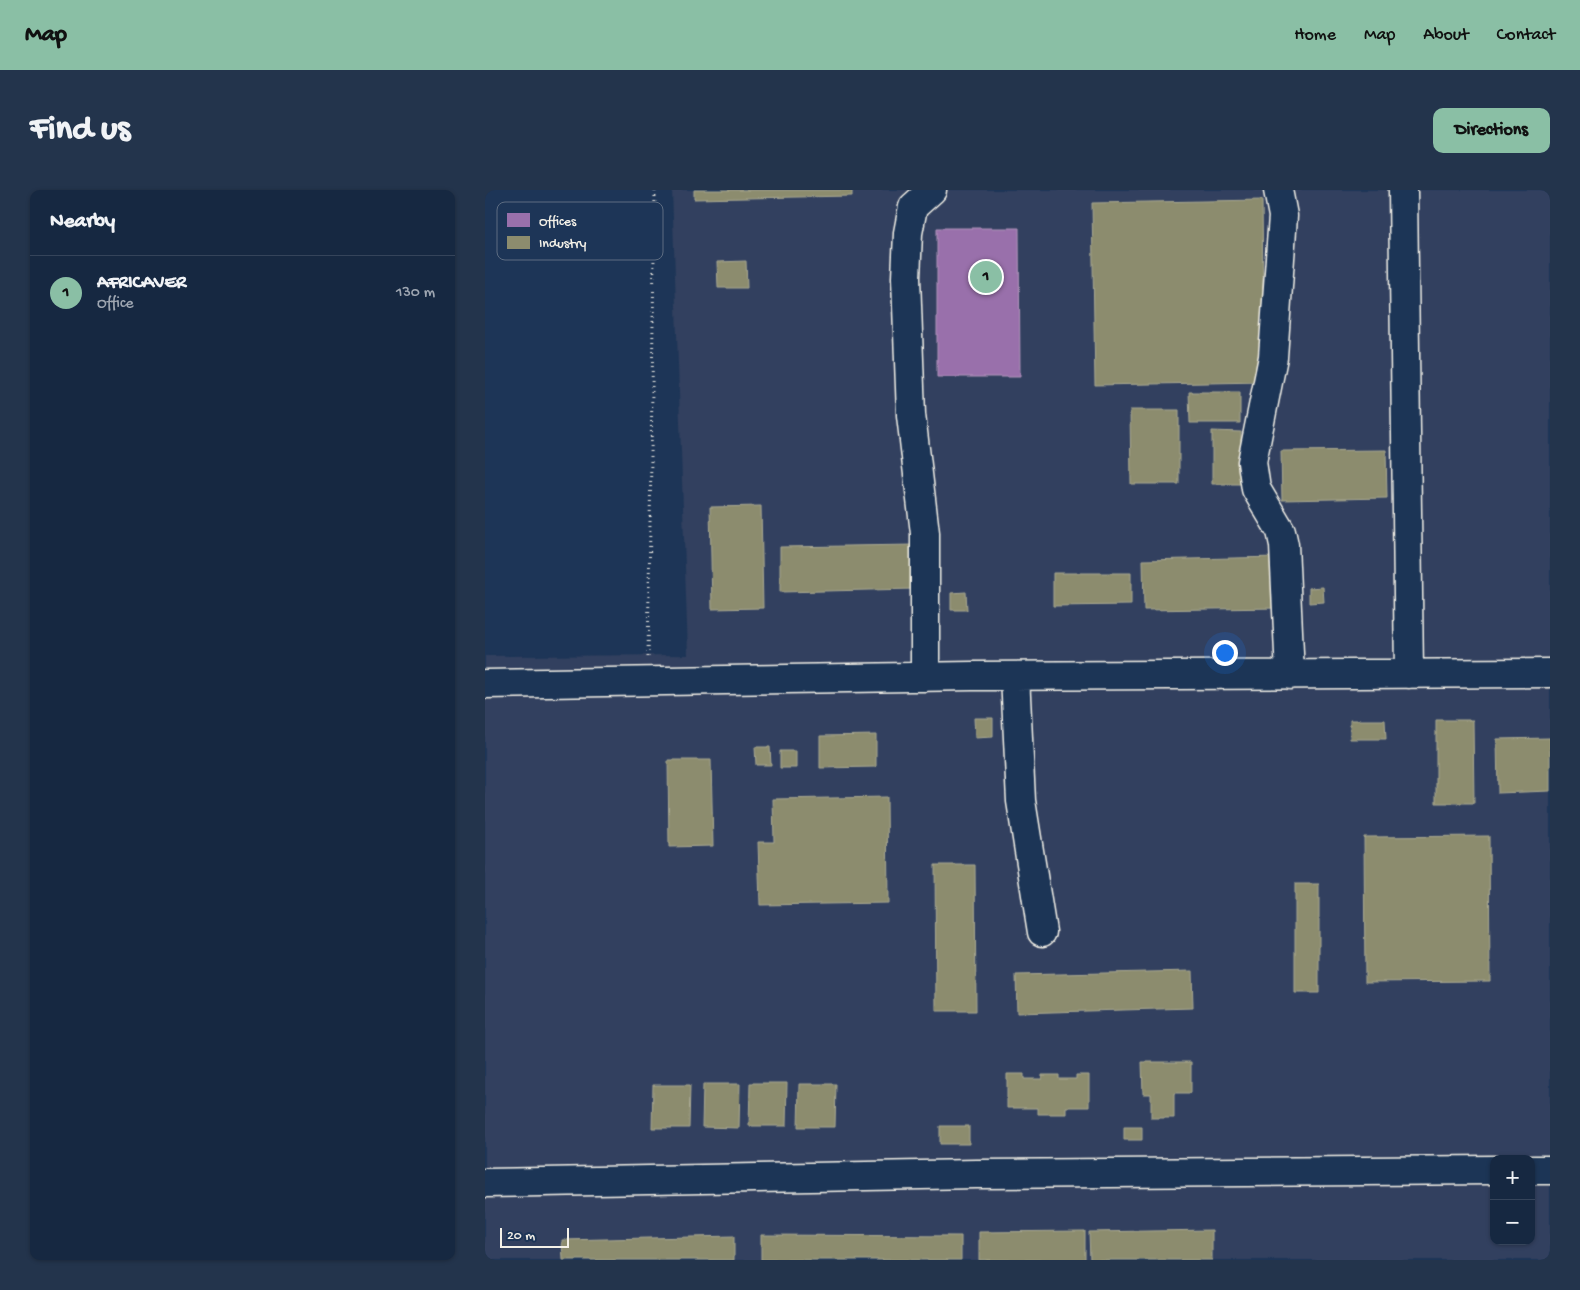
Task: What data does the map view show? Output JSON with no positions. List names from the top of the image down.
{
  "legend": ["Offices", "Industry"],
  "scale_bar": "20 m",
  "page": {
    "header": "Map",
    "nav": [
      "Home",
      "Map",
      "About",
      "Contact"
    ],
    "buttons": "Directions",
    "title": "Find us",
    "heading": "Nearby",
    "list": [
      {
        "mark": "1",
        "name": "AFRICAVER",
        "note": "Office",
        "value": "130 m"
      }
    ],
    "pins": "1",
    "map_buttons": ["+", "−"],
    "scale": "20 m"
  }
}
